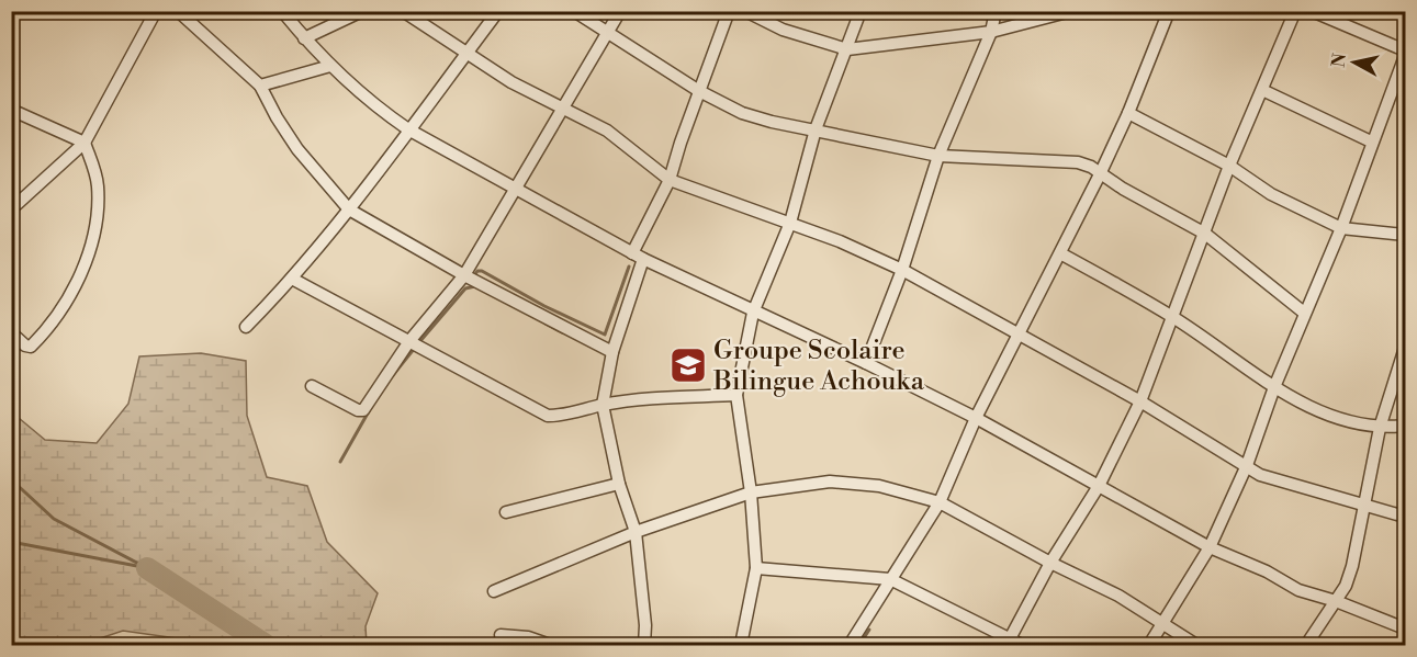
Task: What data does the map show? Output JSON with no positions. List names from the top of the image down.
{
  "places": {
    "school or university": ["Groupe Scolaire Bilingue Achouka"]
  },
  "north": "left"
}
